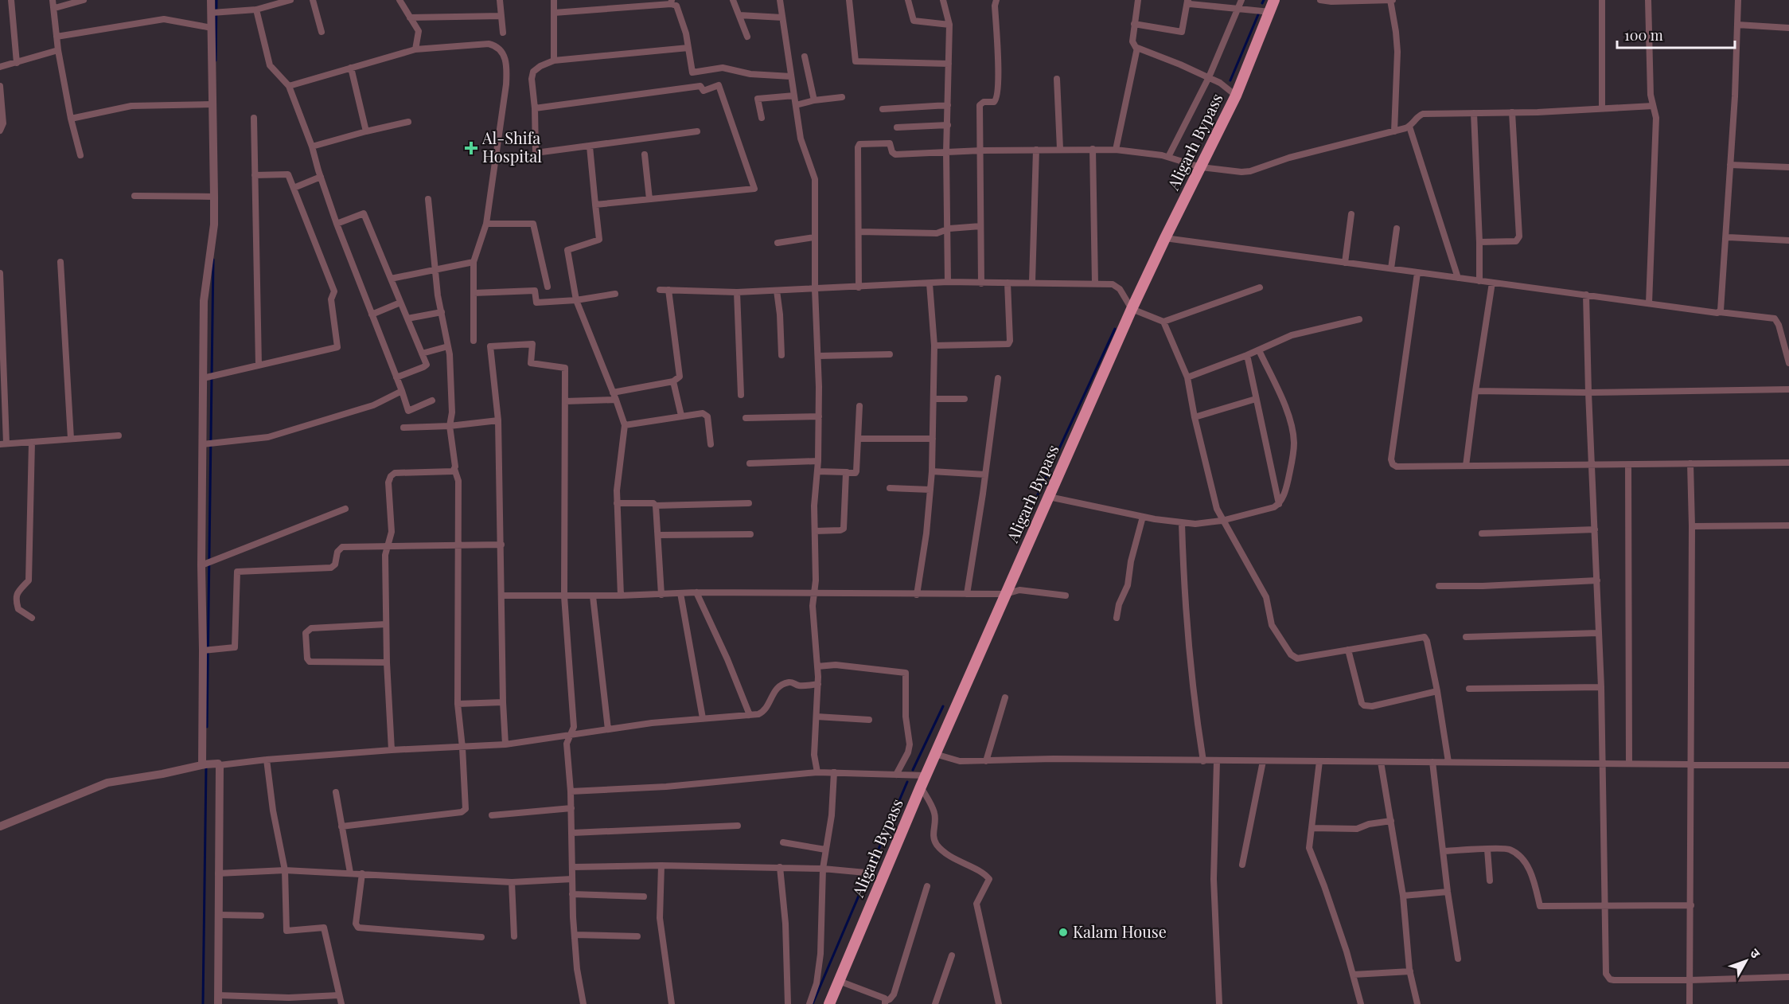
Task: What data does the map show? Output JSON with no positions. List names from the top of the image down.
{
  "streets": {
    "highway": ["Aligarh Bypass"]
  },
  "places": {
    "health": ["Al-Shifa Hospital"],
    "other": ["Kalam House"]
  },
  "scale_bar": "100 m",
  "north": "top right"
}
